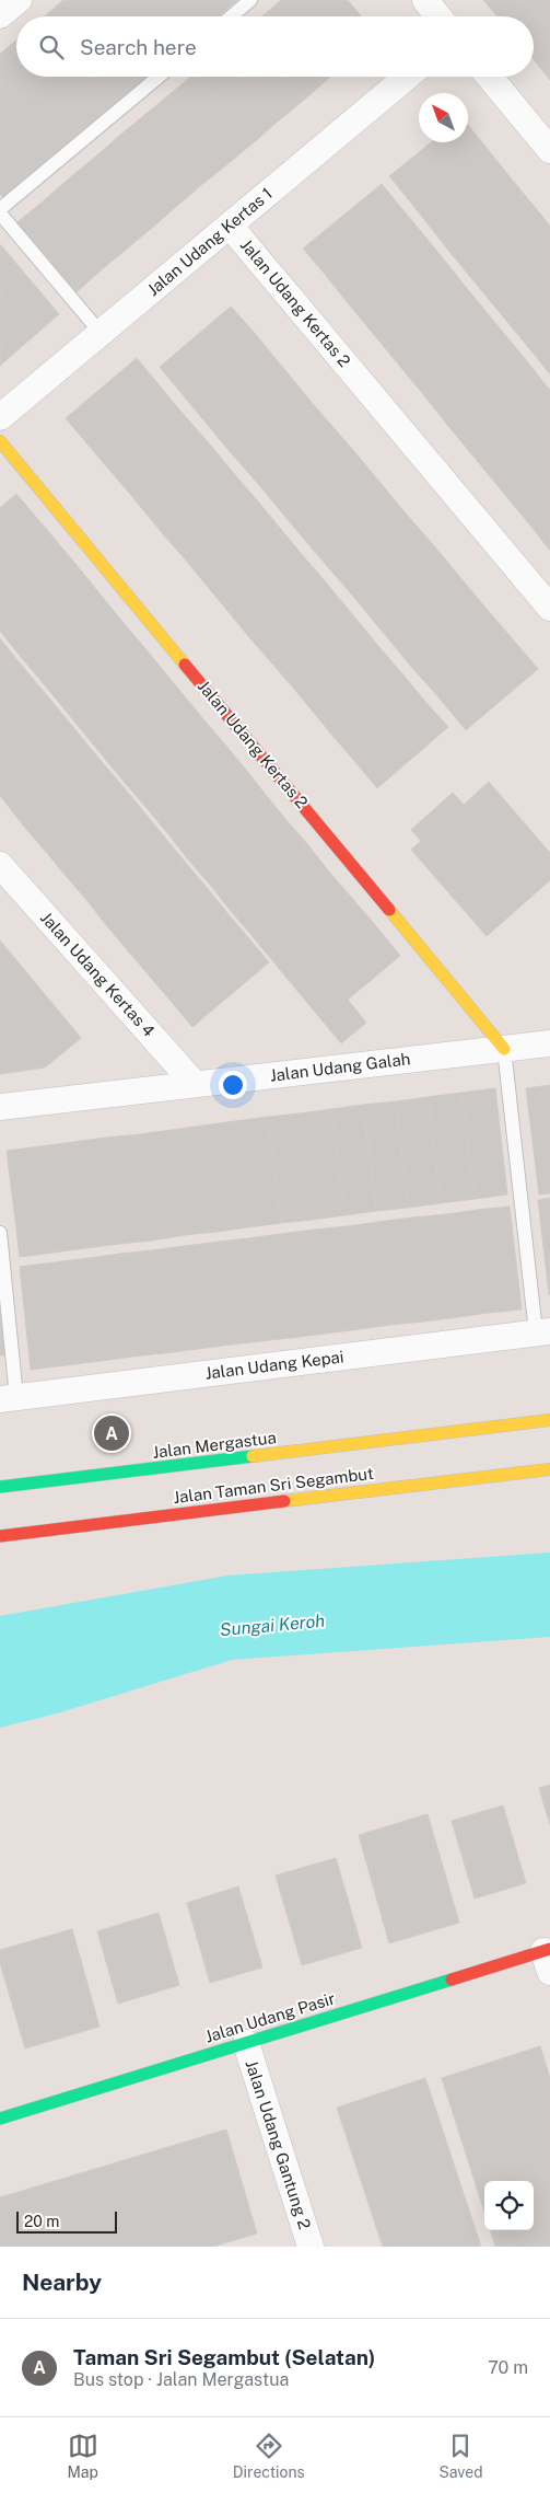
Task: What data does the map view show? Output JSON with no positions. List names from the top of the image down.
{
  "streets": {
    "street": [
      "Jalan Udang Kertas 1",
      "Jalan Udang Kertas 2",
      "Jalan Udang Kertas 4",
      "Jalan Udang Galah",
      "Jalan Udang Kepai",
      "Jalan Mergastua",
      "Jalan Taman Sri Segambut",
      "Jalan Udang Pasir",
      "Jalan Udang Gantung 2"
    ]
  },
  "crossings": [
    ["Jalan Udang Kertas 1", "Jalan Udang Kertas 2"],
    ["Jalan Udang Kertas 2", "Jalan Udang Galah"],
    ["Jalan Udang Kertas 4", "Jalan Udang Galah"],
    ["Jalan Udang Pasir", "Jalan Udang Gantung 2"]
  ],
  "water": ["Sungai Keroh"],
  "scale_bar": "20 m",
  "north": "top left",
  "page": {
    "search": "Search here",
    "pins": "A",
    "scale": "20 m",
    "heading": "Nearby",
    "list": [
      {
        "mark": "A",
        "name": "Taman Sri Segambut (Selatan)",
        "note": "Bus stop · Jalan Mergastua",
        "value": "70 m"
      }
    ],
    "nav": ["Map", "Directions", "Saved"]
  }
}
